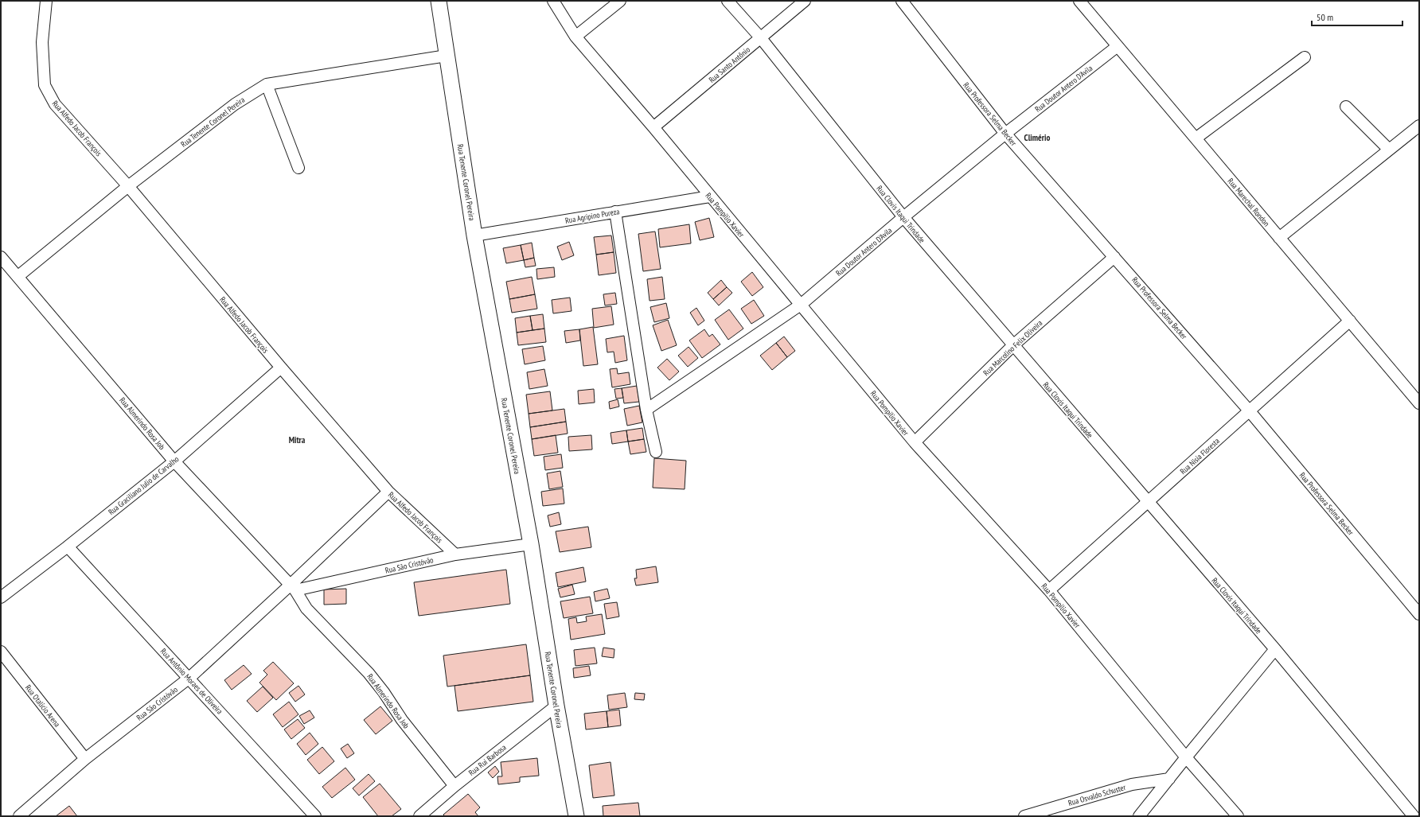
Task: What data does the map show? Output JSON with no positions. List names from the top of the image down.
{
  "streets": {
    "main road": ["Rua Tenente Coronel Pereira"],
    "street": [
      "Rua Santo Antônio",
      "Rua Doutor Antero D'Avila",
      "Rua Professora Selma Becker",
      "Rua Alfedo Jacob François",
      "Rua Marechal Rondon",
      "Rua Clovis Itaqui Trindade",
      "Rua Pompilio Xavier",
      "Rua Agripino Pureza",
      "Rua Marcolino Felix Oliveira",
      "Rua Almerindo Rosa Job",
      "Rua Nisia Floresta",
      "Rua Graciliano Julio de Carvalho",
      "Rua São Cristóvão",
      "Rua Antônio Moraes de Oliveira",
      "Rua Otalício Arena",
      "Rua Rui Barbosa",
      "Rua Osvaldo Schuster"
    ]
  },
  "crossings": [
    ["Rua Santo Antônio", "Rua Clovis Itaqui Trindade"],
    ["Rua Santo Antônio", "Rua Pompilio Xavier"],
    ["Rua Doutor Antero D'Avila", "Rua Professora Selma Becker"],
    ["Rua Doutor Antero D'Avila", "Rua Marechal Rondon"],
    ["Rua Doutor Antero D'Avila", "Rua Clovis Itaqui Trindade"],
    ["Rua Doutor Antero D'Avila", "Rua Pompilio Xavier"],
    ["Rua Professora Selma Becker", "Rua Marcolino Felix Oliveira"],
    ["Rua Professora Selma Becker", "Rua Nisia Floresta"],
    ["Rua Tenente Coronel Pereira", "Rua Alfedo Jacob François"],
    ["Rua Tenente Coronel Pereira", "Rua Agripino Pureza"],
    ["Rua Tenente Coronel Pereira", "Rua Almerindo Rosa Job"],
    ["Rua Tenente Coronel Pereira", "Rua São Cristóvão"],
    ["Rua Tenente Coronel Pereira", "Rua Rui Barbosa"],
    ["Rua Alfedo Jacob François", "Rua Graciliano Julio de Carvalho"],
    ["Rua Alfedo Jacob François", "Rua São Cristóvão"],
    ["Rua Marechal Rondon", "Rua Nisia Floresta"],
    ["Rua Clovis Itaqui Trindade", "Rua Marcolino Felix Oliveira"],
    ["Rua Clovis Itaqui Trindade", "Rua Nisia Floresta"],
    ["Rua Pompilio Xavier", "Rua Agripino Pureza"],
    ["Rua Pompilio Xavier", "Rua Marcolino Felix Oliveira"],
    ["Rua Pompilio Xavier", "Rua Nisia Floresta"],
    ["Rua Almerindo Rosa Job", "Rua Graciliano Julio de Carvalho"],
    ["Rua Almerindo Rosa Job", "Rua São Cristóvão"],
    ["Rua Almerindo Rosa Job", "Rua Rui Barbosa"],
    ["Rua Graciliano Julio de Carvalho", "Rua Antônio Moraes de Oliveira"],
    ["Rua São Cristóvão", "Rua Antônio Moraes de Oliveira"],
    ["Rua São Cristóvão", "Rua Otalício Arena"]
  ],
  "districts": ["Climério", "Mitra"],
  "scale_bar": "50 m"
}
